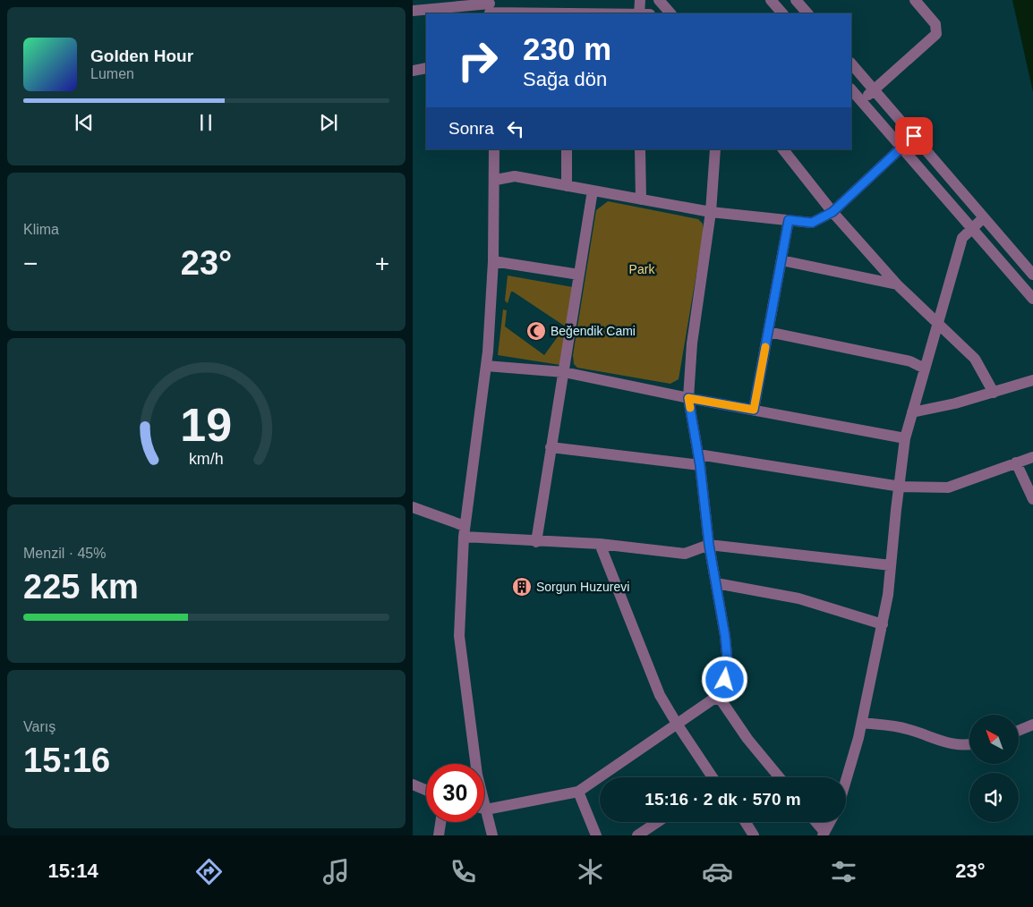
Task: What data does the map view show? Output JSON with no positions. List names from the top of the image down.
{
  "parks": ["Park"],
  "places": {
    "mosque": ["Beğendik Cami"],
    "building": ["Sorgun Huzurevi"]
  },
  "north": "top left",
  "page": {
    "turn": ["230 m", "Sağa dön"],
    "song": ["Golden Hour", "Lumen"],
    "then": "Sonra",
    "tile": [
      "Klima",
      ["Menzil · 45%", "225 km"],
      ["Varış", "15:16"]
    ],
    "heat": ["−", "23°", "+"],
    "limit": "30",
    "trip": "15:16 · 2 dk · 570 m",
    "tabs": ["15:14", "23°"],
    "gauge": ["19", "km/h"]
  }
}
